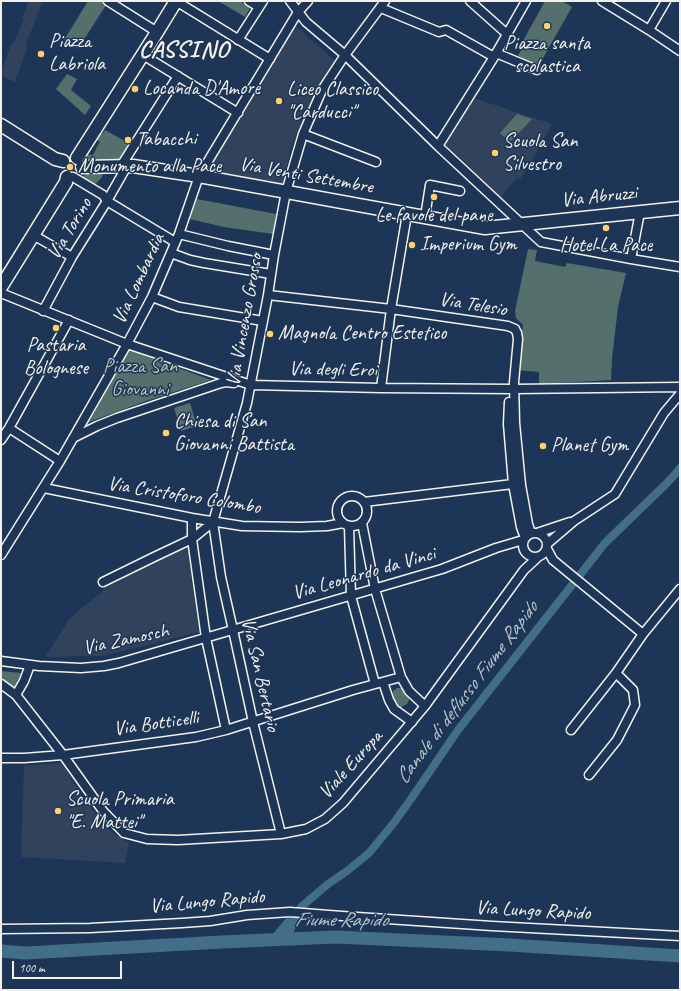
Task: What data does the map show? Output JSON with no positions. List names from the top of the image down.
{
  "streets": {
    "main road": ["Via Venti Settembre", "Via Abruzzi"],
    "street": [
      "Via Torino",
      "Via Lombardia",
      "Via Telesio",
      "Via Vincenzo Grosso",
      "Via degli Eroi",
      "Via Cristoforo Colombo",
      "Via Leonardo da Vinci",
      "Via Zamosch",
      "Via San Bertario",
      "Via Botticelli",
      "Viale Europa",
      "Via Lungo Rapido"
    ]
  },
  "crossings": [
    ["Via Venti Settembre", "Via Abruzzi"],
    ["Via Venti Settembre", "Via Torino"],
    ["Via Venti Settembre", "Via Lombardia"],
    ["Via Venti Settembre", "Via Vincenzo Grosso"],
    ["Via Lombardia", "Via Cristoforo Colombo"],
    ["Via Telesio", "Via Vincenzo Grosso"],
    ["Via Telesio", "Via degli Eroi"],
    ["Via Telesio", "Via Leonardo da Vinci"],
    ["Via Telesio", "Viale Europa"],
    ["Via Vincenzo Grosso", "Via degli Eroi"],
    ["Via Vincenzo Grosso", "Via Cristoforo Colombo"],
    ["Via Vincenzo Grosso", "Via San Bertario"],
    ["Via Cristoforo Colombo", "Via San Bertario"],
    ["Via Leonardo da Vinci", "Via Zamosch"],
    ["Via Leonardo da Vinci", "Via San Bertario"],
    ["Via Leonardo da Vinci", "Viale Europa"],
    ["Via Zamosch", "Via San Bertario"],
    ["Via San Bertario", "Via Botticelli"],
    ["Via San Bertario", "Viale Europa"],
    ["Via Botticelli", "Viale Europa"]
  ],
  "districts": ["CASSINO"],
  "water": ["Canale di deflusso Fiume Rapido", "Fiume Rapido"],
  "parks": ["Piazza San Giovanni"],
  "places": [
    "Piazza santa scolastica",
    "Piazza Labriola",
    "Locanda D'Amore",
    "Liceo Classico \"Carducci\"",
    "Tabacchi",
    "Scuola San Silvestro",
    "Monumento alla Pace",
    "Le favole del pane",
    "Hotel La Pace",
    "Imperium Gym",
    "Pastaria Bolognese",
    "Magnola Centro Estetico",
    "Chiesa di San Giovanni Battista",
    "Planet Gym",
    "Scuola Primaria \"E. Mattei\""
  ],
  "scale_bar": "100 m"
}
